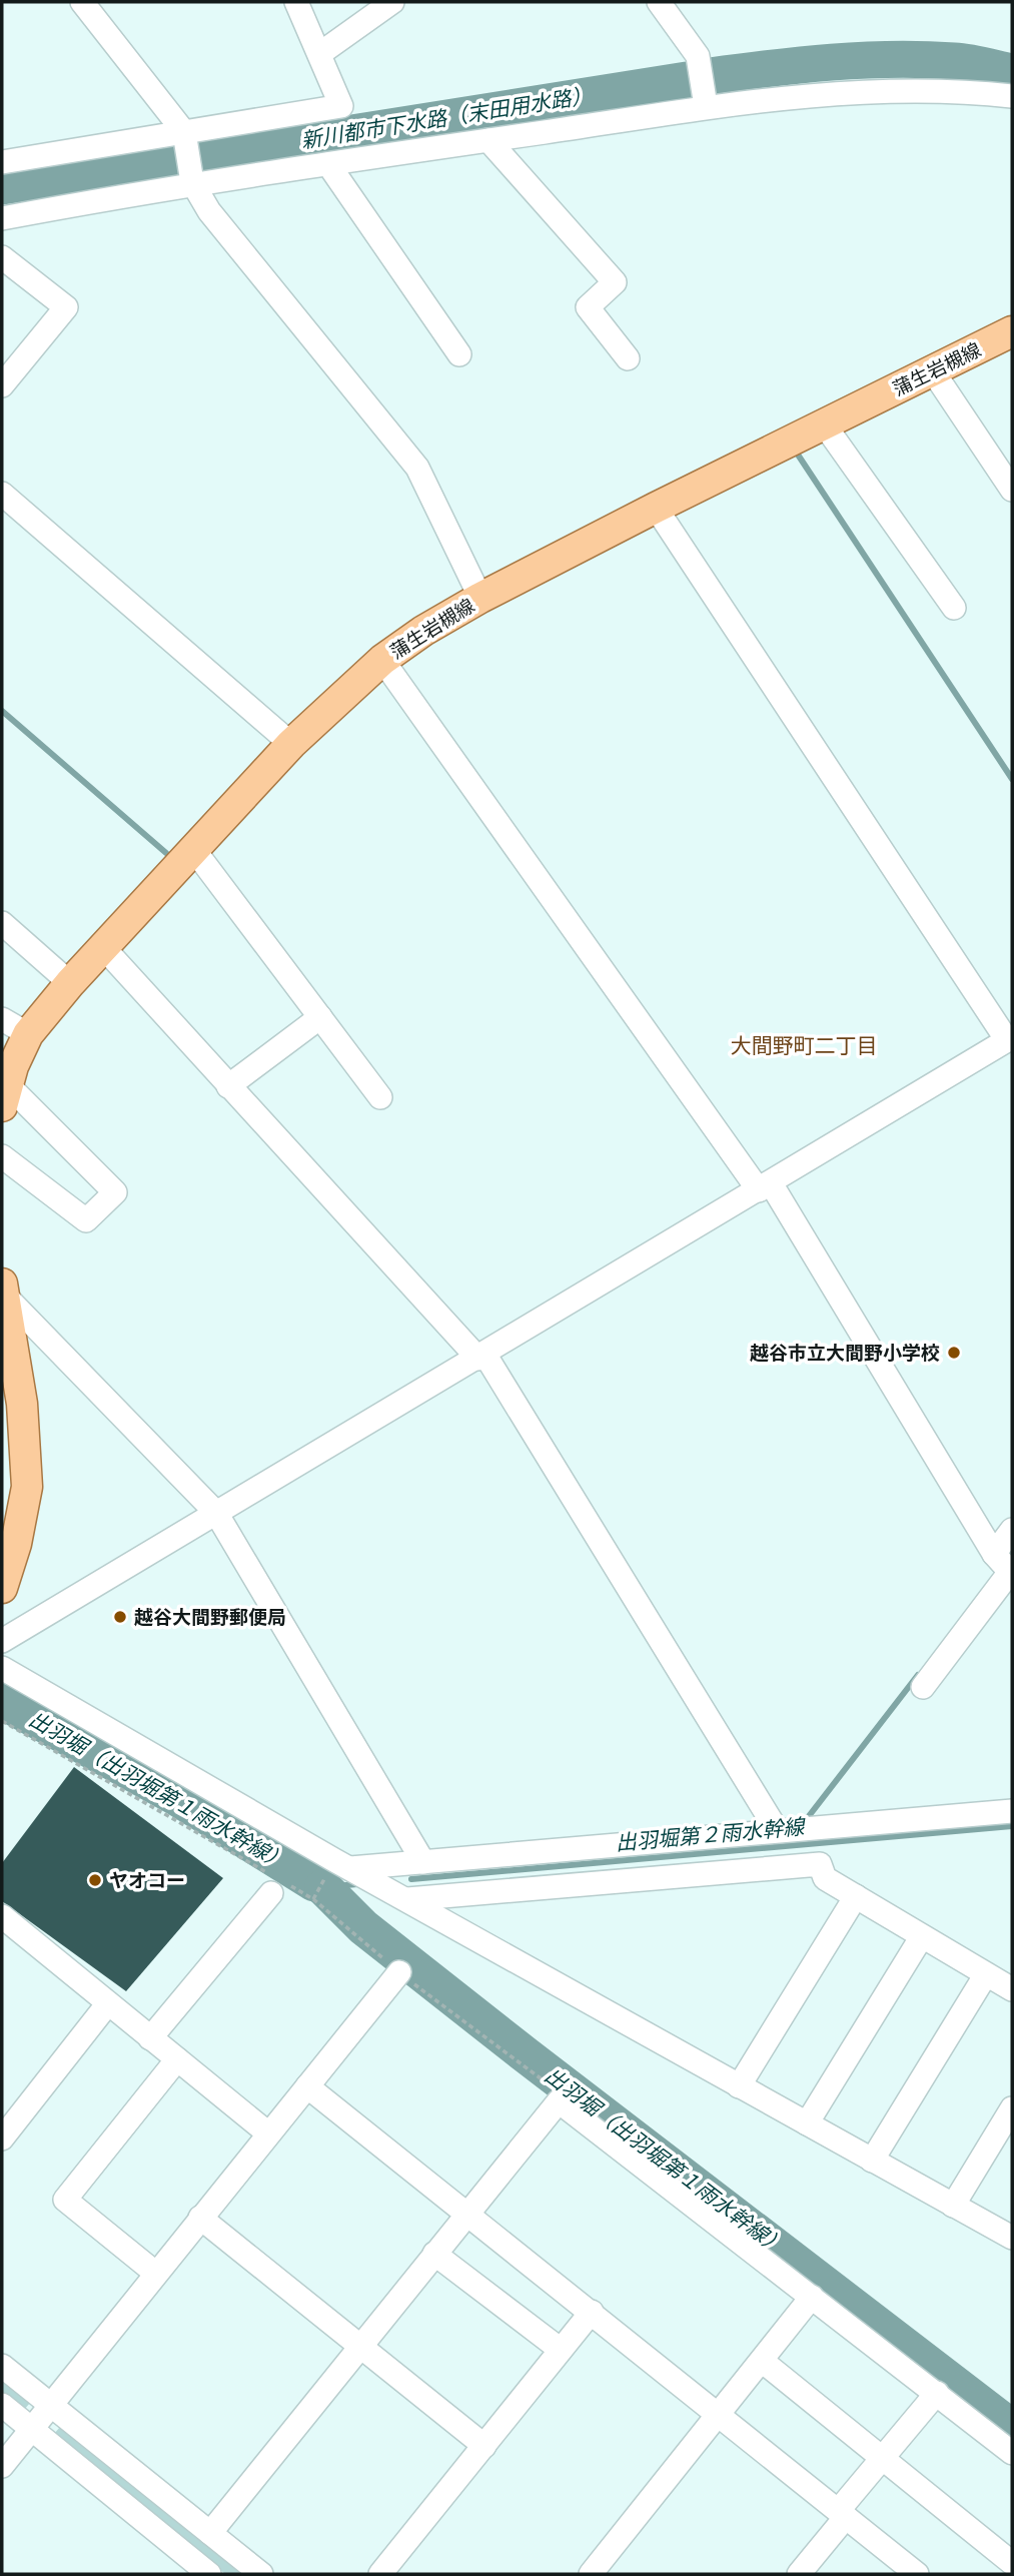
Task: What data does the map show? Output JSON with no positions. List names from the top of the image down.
{
  "streets": {
    "main road": ["蒲生岩槻線"]
  },
  "districts": ["大間野町二丁目"],
  "water": ["新川都市下水路（末田用水路）", "出羽堀（出羽堀第１雨水幹線）", "出羽堀第２雨水幹線"],
  "places": ["越谷市立大間野小学校", "越谷大間野郵便局", "ヤオコー"]
}
